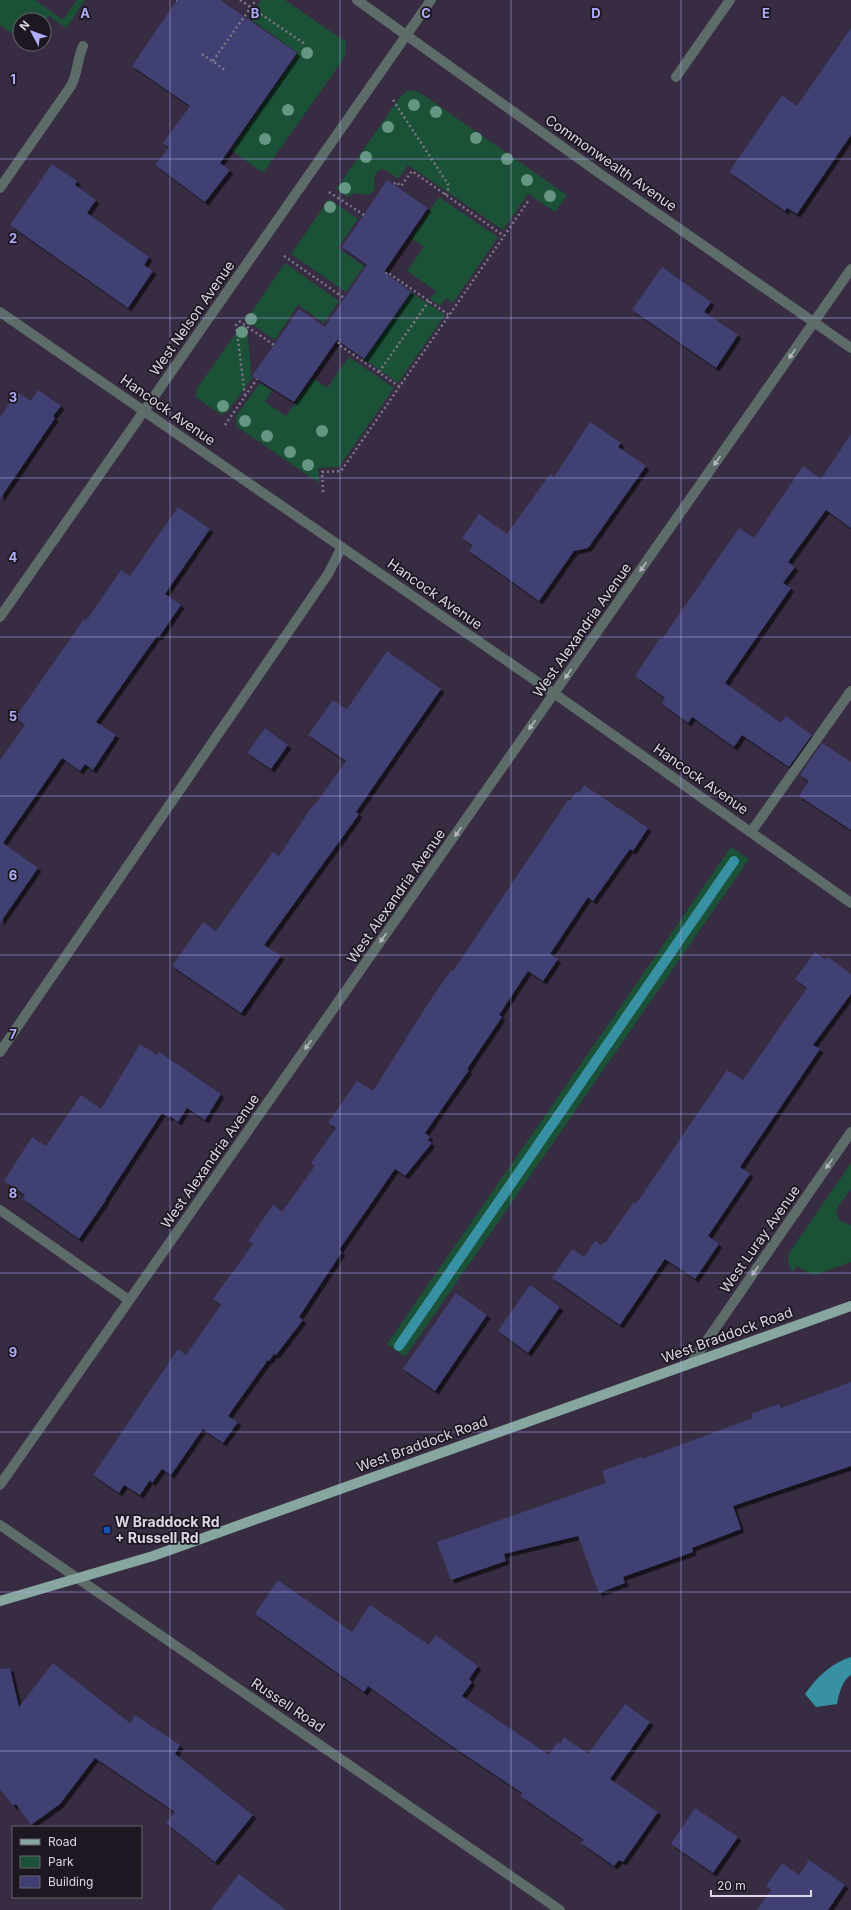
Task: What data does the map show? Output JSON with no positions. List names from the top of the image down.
{
  "streets": {
    "main road": ["West Braddock Road"],
    "street": [
      "Commonwealth Avenue",
      "West Nelson Avenue",
      "Hancock Avenue",
      "West Alexandria Avenue",
      "West Luray Avenue",
      "Russell Road"
    ]
  },
  "crossings": [
    ["Commonwealth Avenue", "West Nelson Avenue"],
    ["Commonwealth Avenue", "West Alexandria Avenue"],
    ["West Nelson Avenue", "Hancock Avenue"],
    ["Hancock Avenue", "West Alexandria Avenue"],
    ["West Luray Avenue", "West Braddock Road"],
    ["West Braddock Road", "Russell Road"]
  ],
  "one_way": ["West Alexandria Avenue", "West Luray Avenue"],
  "places": {
    "transit": ["W Braddock Rd + Russell Rd"]
  },
  "legend": ["Road", "Park", "Building"],
  "scale_bar": "20 m",
  "north": "top left",
  "grid": {
    "columns": [
      "A",
      "B",
      "C",
      "D",
      "E"
    ],
    "rows": [
      "1",
      "2",
      "3",
      "4",
      "5",
      "6",
      "7",
      "8",
      "9"
    ]
  }
}
